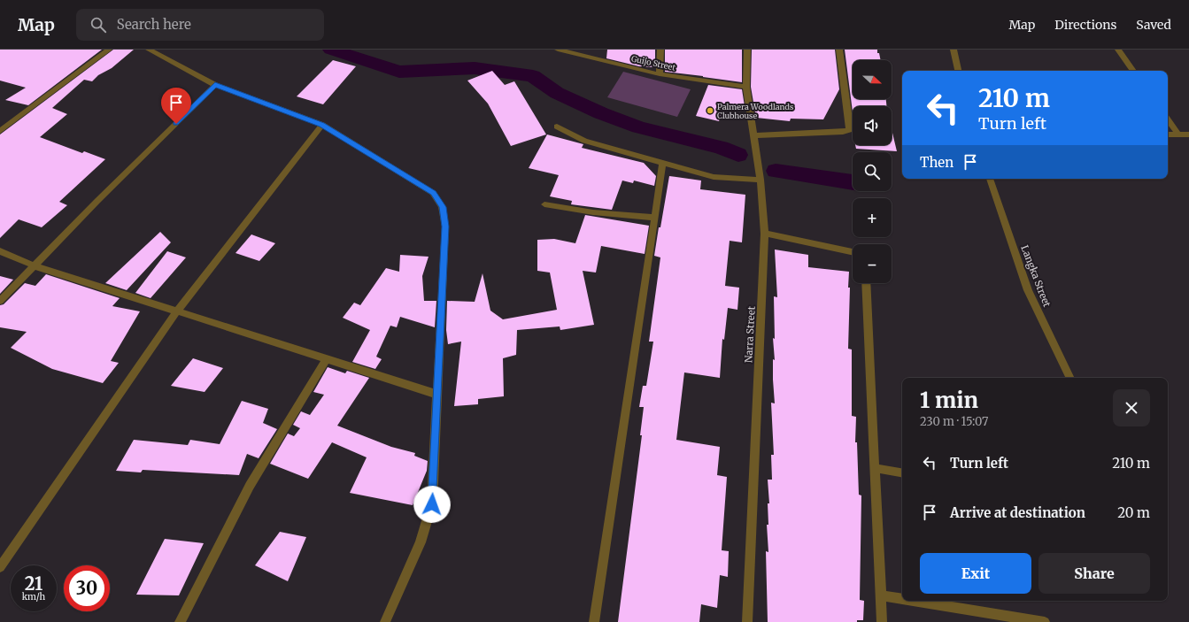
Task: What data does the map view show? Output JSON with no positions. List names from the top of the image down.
{
  "streets": {
    "street": ["Guijo Street", "Langka Street", "Narra Street"]
  },
  "crossings": [
    ["Guijo Street", "Narra Street"]
  ],
  "places": ["Palmera Woodlands Clubhouse"],
  "north": "right",
  "page": {
    "header": "Map",
    "search": "Search here",
    "nav": ["Map", "Directions", "Saved"],
    "map_buttons": ["+", "−"],
    "turn": ["210 m", "Turn left"],
    "then": "Then",
    "heading": ["1 min", "230 m · 15:07"],
    "list": [
      {
        "name": "Turn left",
        "value": "210 m"
      },
      {
        "name": "Arrive at destination",
        "value": "20 m"
      }
    ],
    "buttons": ["Exit", "Share"],
    "speed": "21 km/h",
    "limit": "30"
  }
}
